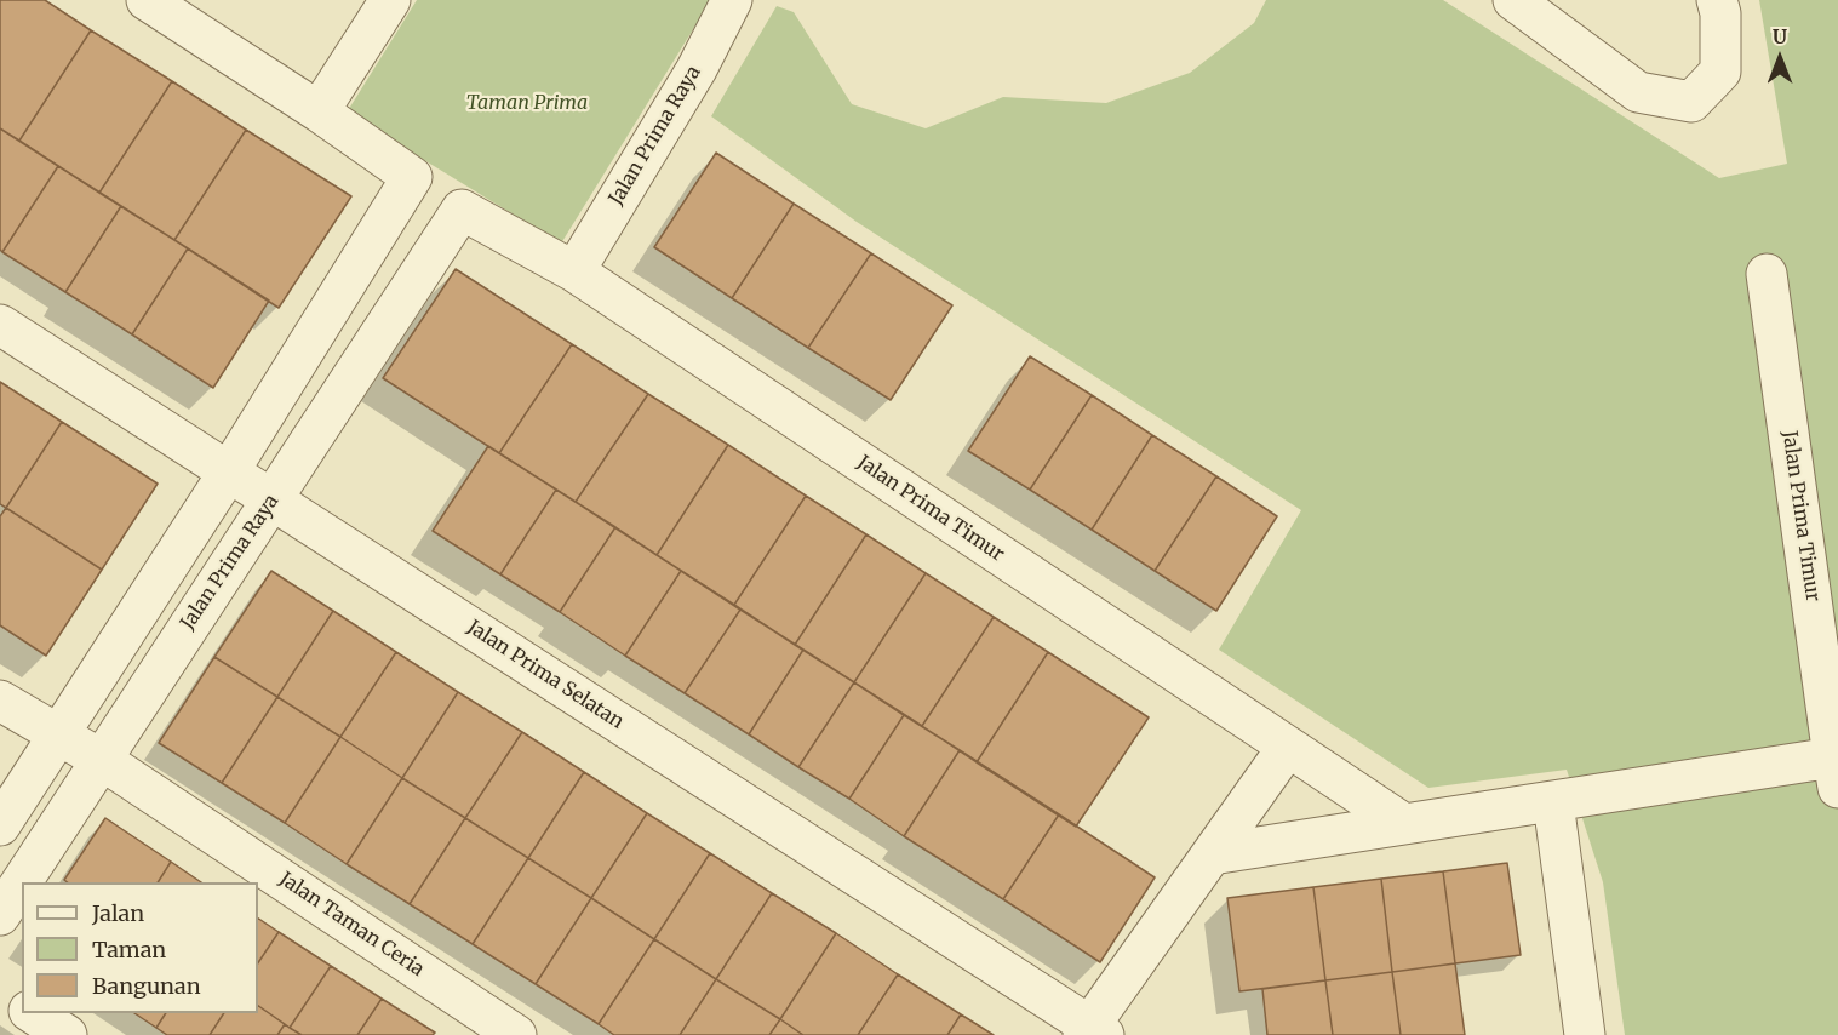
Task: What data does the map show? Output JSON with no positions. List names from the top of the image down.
{
  "streets": {
    "street": [
      "Jalan Prima Raya",
      "Jalan Prima Timur",
      "Jalan Prima Selatan",
      "Jalan Taman Ceria"
    ]
  },
  "crossings": [
    ["Jalan Prima Raya", "Jalan Prima Timur"],
    ["Jalan Prima Raya", "Jalan Prima Selatan"],
    ["Jalan Prima Raya", "Jalan Taman Ceria"]
  ],
  "parks": ["Taman Prima"],
  "legend": ["Jalan", "Taman", "Bangunan"],
  "north": "top"
}
